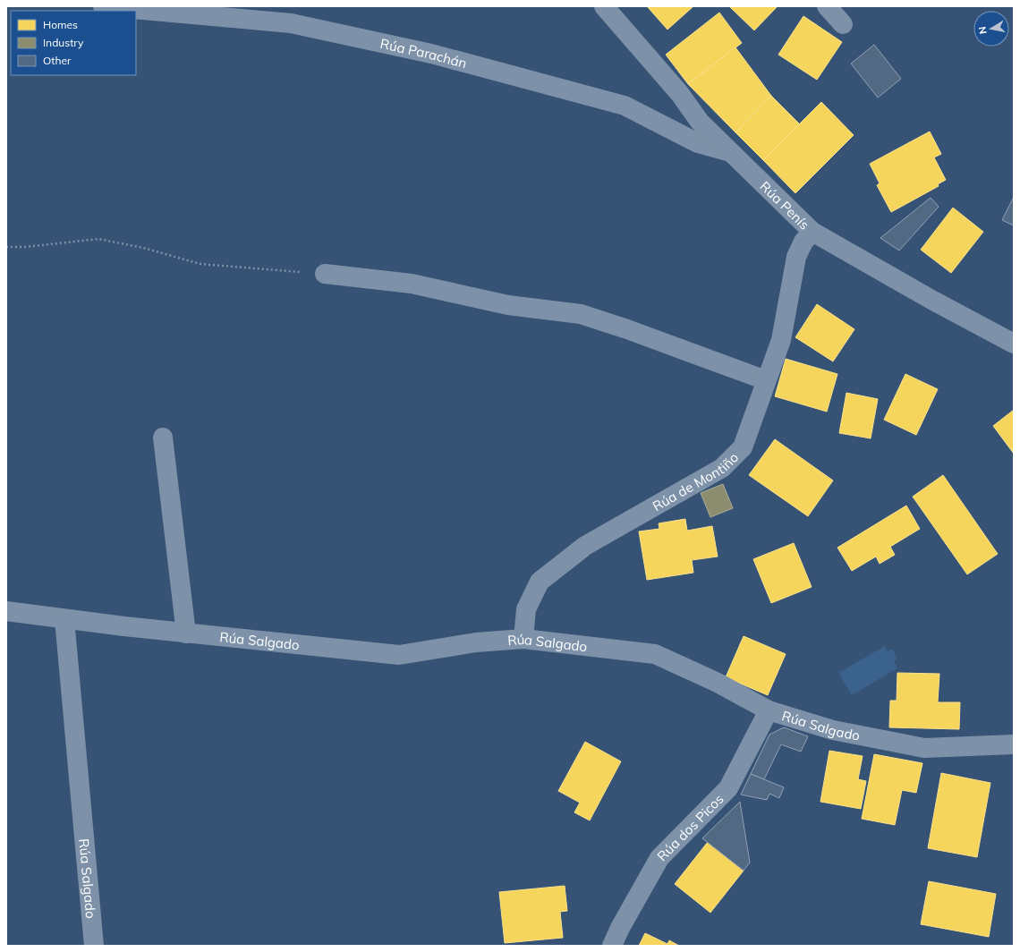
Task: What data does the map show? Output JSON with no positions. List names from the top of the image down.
{
  "streets": {
    "street": [
      "Rúa Parachán",
      "Rúa Penís",
      "Rúa de Montiño",
      "Rúa Salgado",
      "Rúa dos Picos"
    ]
  },
  "crossings": [
    ["Rúa Parachán", "Rúa Penís"],
    ["Rúa Penís", "Rúa de Montiño"],
    ["Rúa de Montiño", "Rúa Salgado"],
    ["Rúa Salgado", "Rúa dos Picos"]
  ],
  "legend": ["Homes", "Industry", "Other"],
  "north": "left"
}
